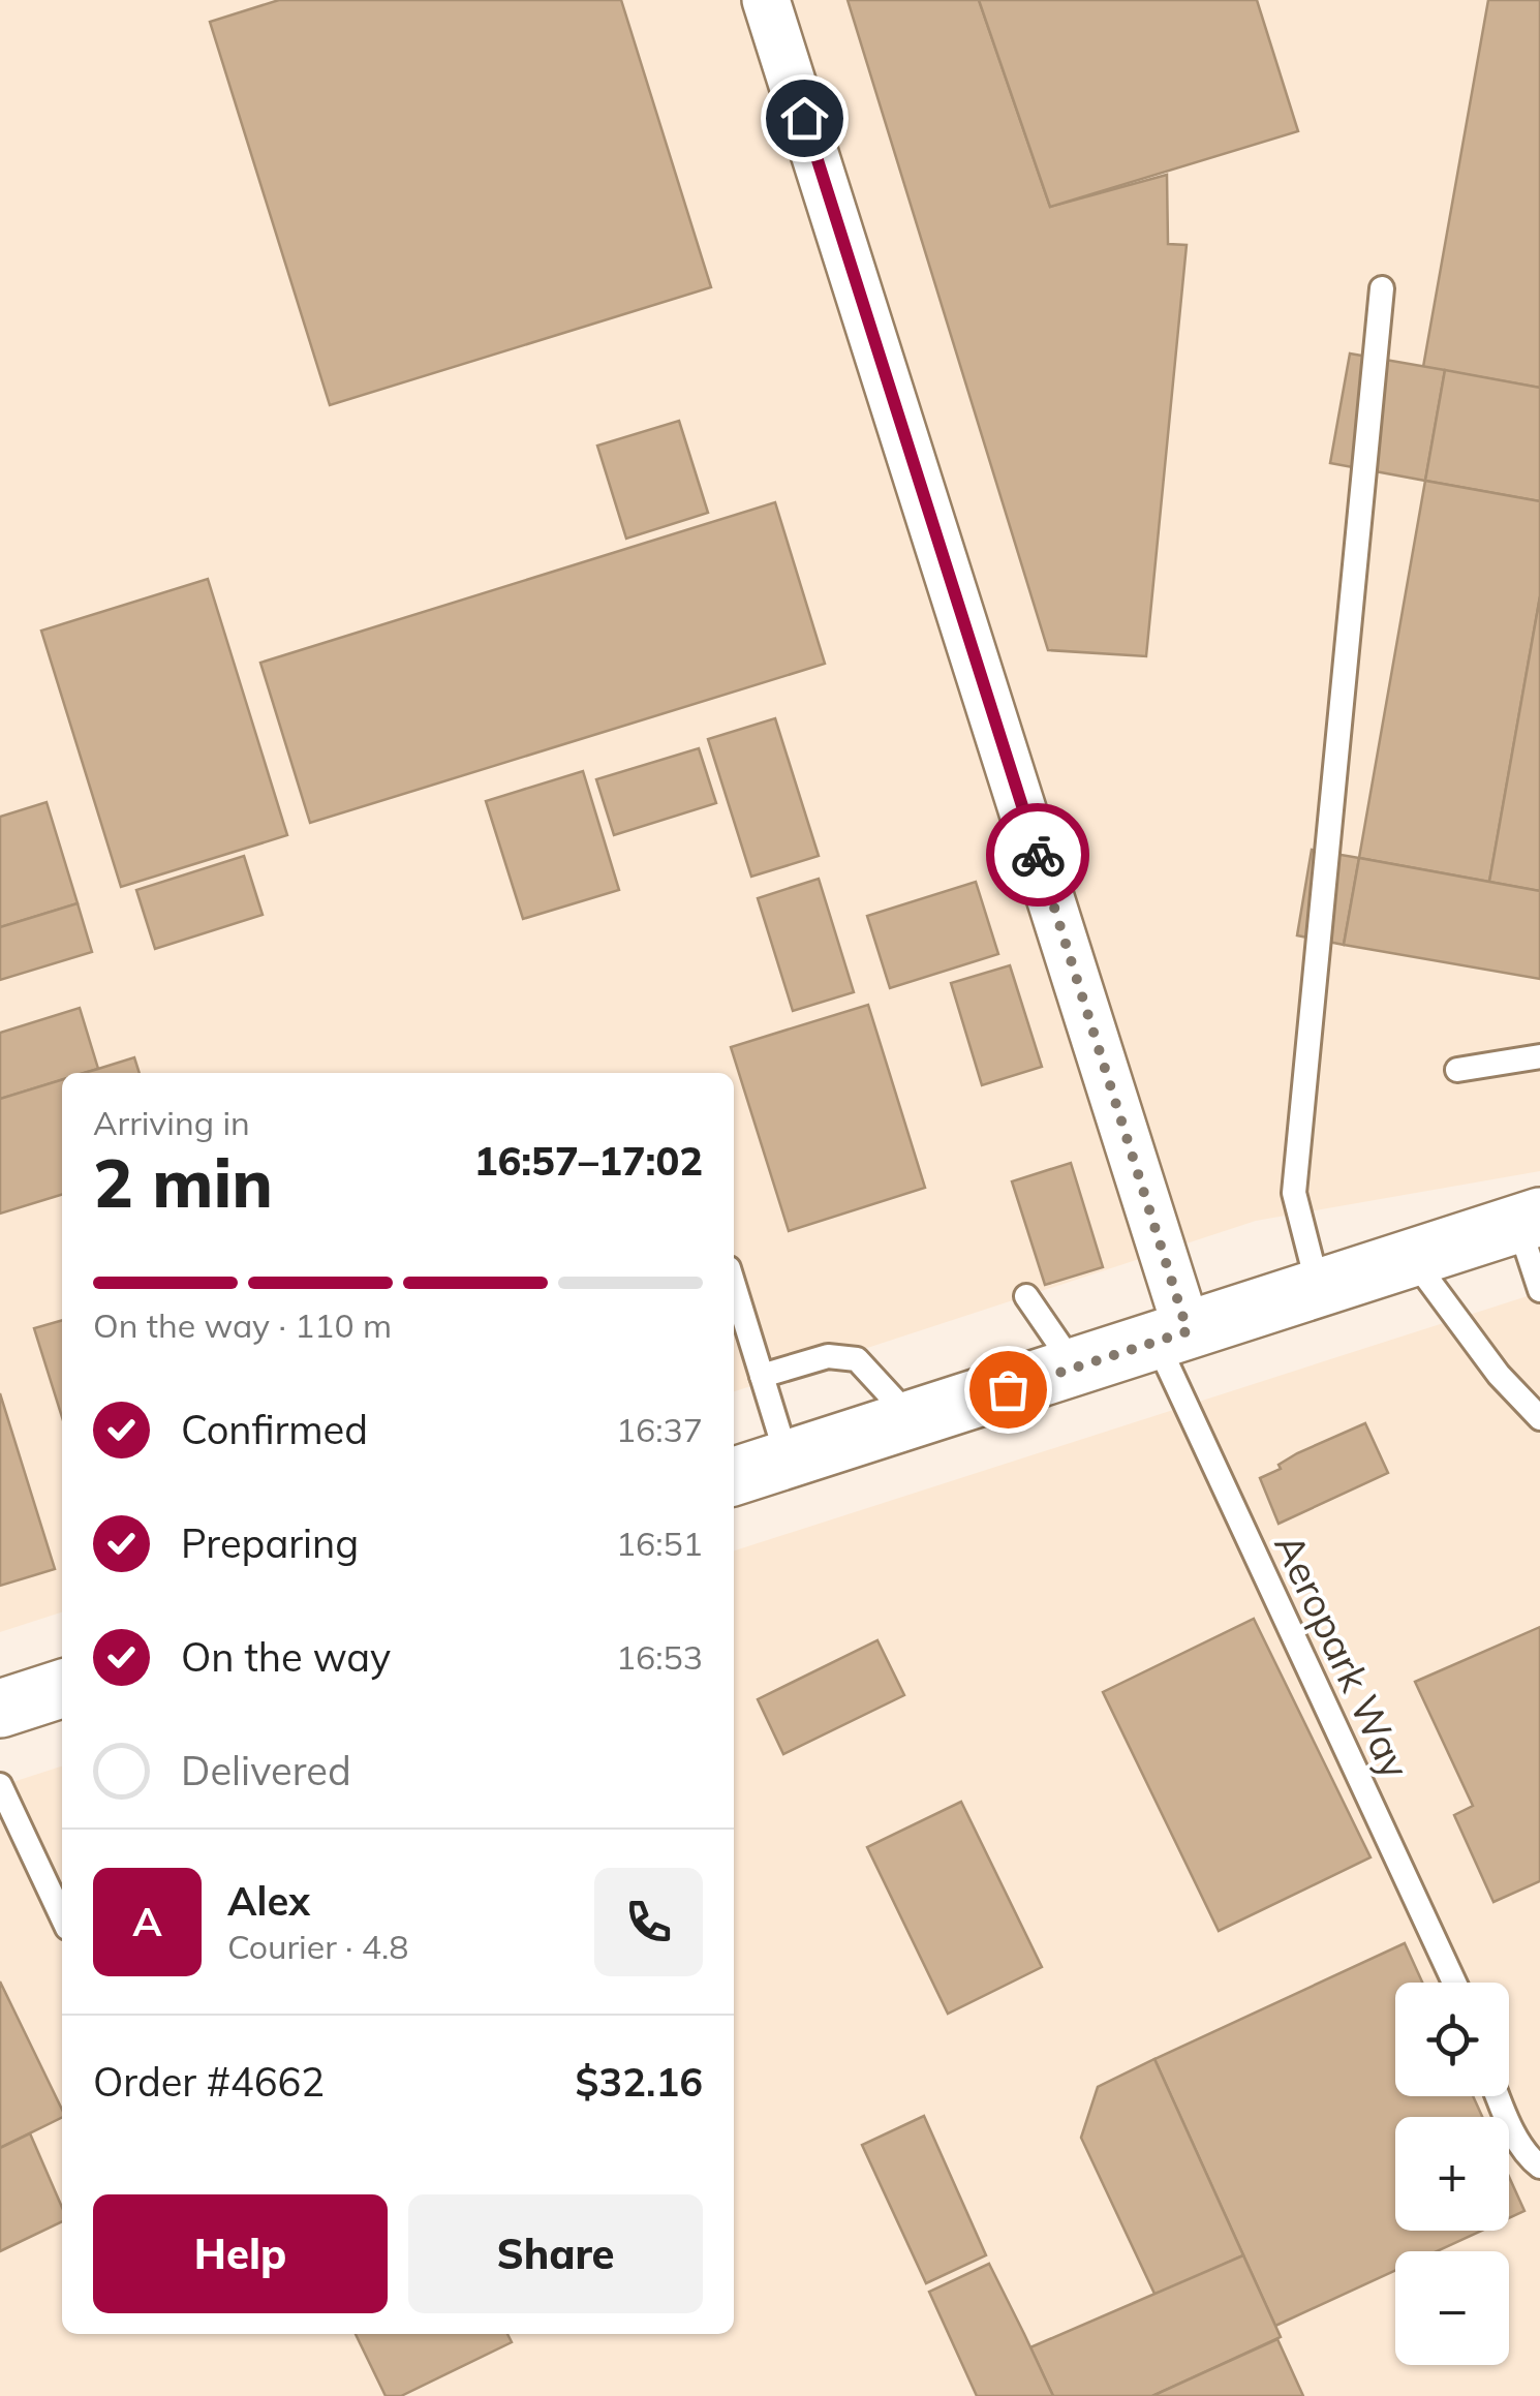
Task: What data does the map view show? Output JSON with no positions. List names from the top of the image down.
{
  "streets": {
    "lane": ["Aeropark Way"]
  },
  "page": {
    "heading": ["2 min", "Arriving in", "16:57–17:02"],
    "panel": [
      "Alex",
      "Courier · 4.8",
      "Order #4662",
      "$32.16"
    ],
    "bar": "On the way · 110 m",
    "list": [
      ["Confirmed", "16:37"],
      ["Preparing", "16:51"],
      ["On the way", "16:53"],
      "Delivered"
    ],
    "round": "A",
    "map_buttons": ["+", "−"],
    "buttons": ["Help", "Share"]
  }
}
